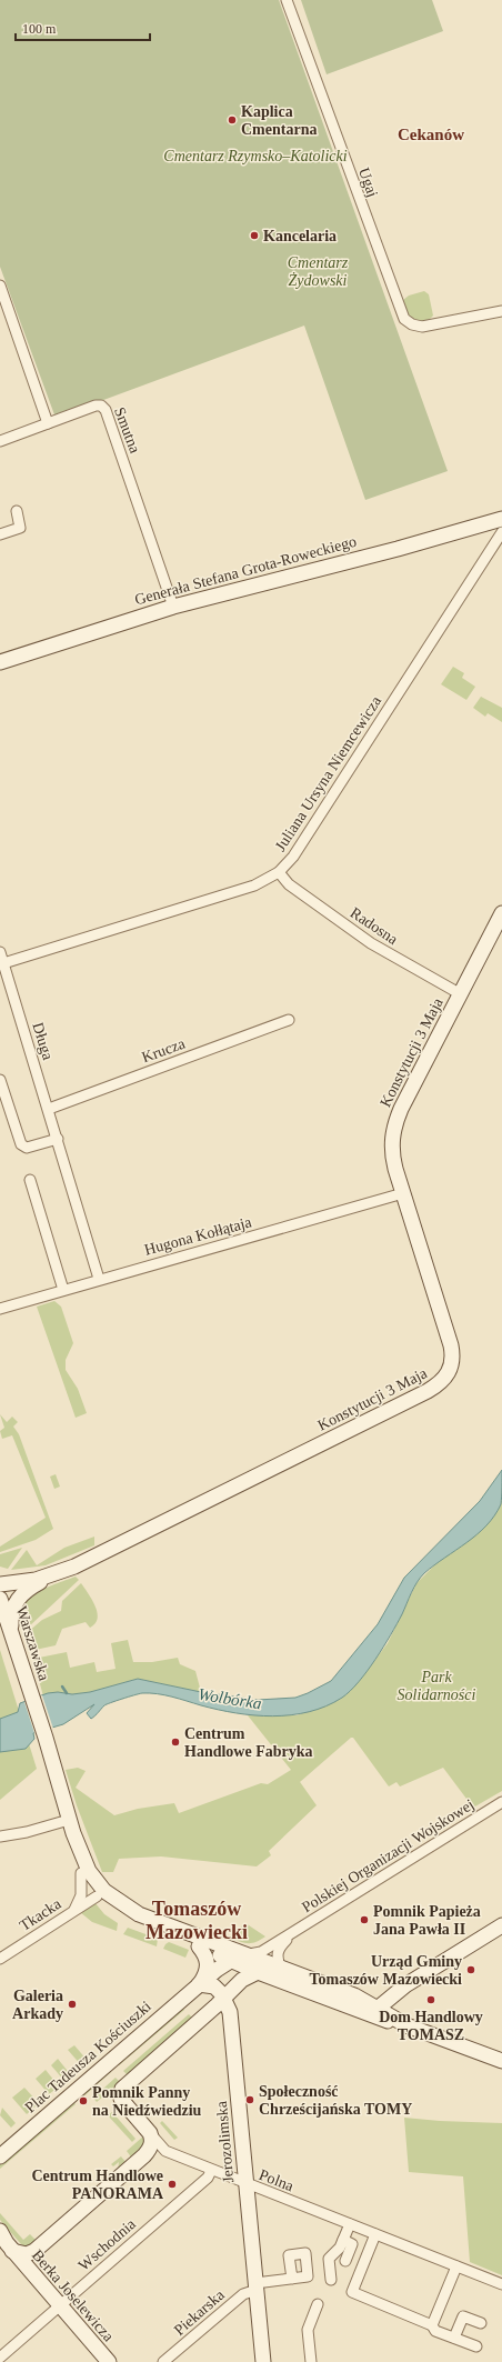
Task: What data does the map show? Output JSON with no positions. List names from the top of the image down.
{
  "streets": {
    "street": [
      "Ugaj",
      "Smutna",
      "Generała Stefana Grota-Roweckiego",
      "Juliana Ursyna Niemcewicza",
      "Radosna",
      "Długa",
      "Krucza",
      "Konstytucji 3 Maja",
      "Hugona Kołłątaja",
      "Warszawska",
      "Polskiej Organizacji Wojskowej",
      "Tkacka",
      "Plac Tadeusza Kościuszki",
      "Jerozolimska",
      "Polna",
      "Wschodnia",
      "Berka Joselewicza",
      "Piekarska"
    ]
  },
  "crossings": [
    ["Smutna", "Generała Stefana Grota-Roweckiego"],
    ["Juliana Ursyna Niemcewicza", "Radosna"],
    ["Juliana Ursyna Niemcewicza", "Długa"],
    ["Radosna", "Konstytucji 3 Maja"],
    ["Długa", "Krucza"],
    ["Długa", "Hugona Kołłątaja"],
    ["Konstytucji 3 Maja", "Hugona Kołłątaja"],
    ["Polskiej Organizacji Wojskowej", "Plac Tadeusza Kościuszki"],
    ["Jerozolimska", "Polna"],
    ["Jerozolimska", "Piekarska"],
    ["Polna", "Wschodnia"],
    ["Wschodnia", "Berka Joselewicza"]
  ],
  "districts": ["Cekanów", "Tomaszów Mazowiecki"],
  "water": ["Wolbórka"],
  "parks": ["Cmentarz Rzymsko–Katolicki", "Cmentarz Żydowski", "Park Solidarności"],
  "places": [
    "Kaplica Cmentarna",
    "Kancelaria",
    "Centrum Handlowe Fabryka",
    "Pomnik Papieża Jana Pawła II",
    "Urząd Gminy Tomaszów Mazowiecki",
    "Dom Handlowy TOMASZ",
    "Galeria Arkady",
    "Społeczność Chrześcijańska TOMY",
    "Pomnik Panny na Niedźwiedziu",
    "Centrum Handlowe PANORAMA"
  ],
  "scale_bar": "100 m"
}
